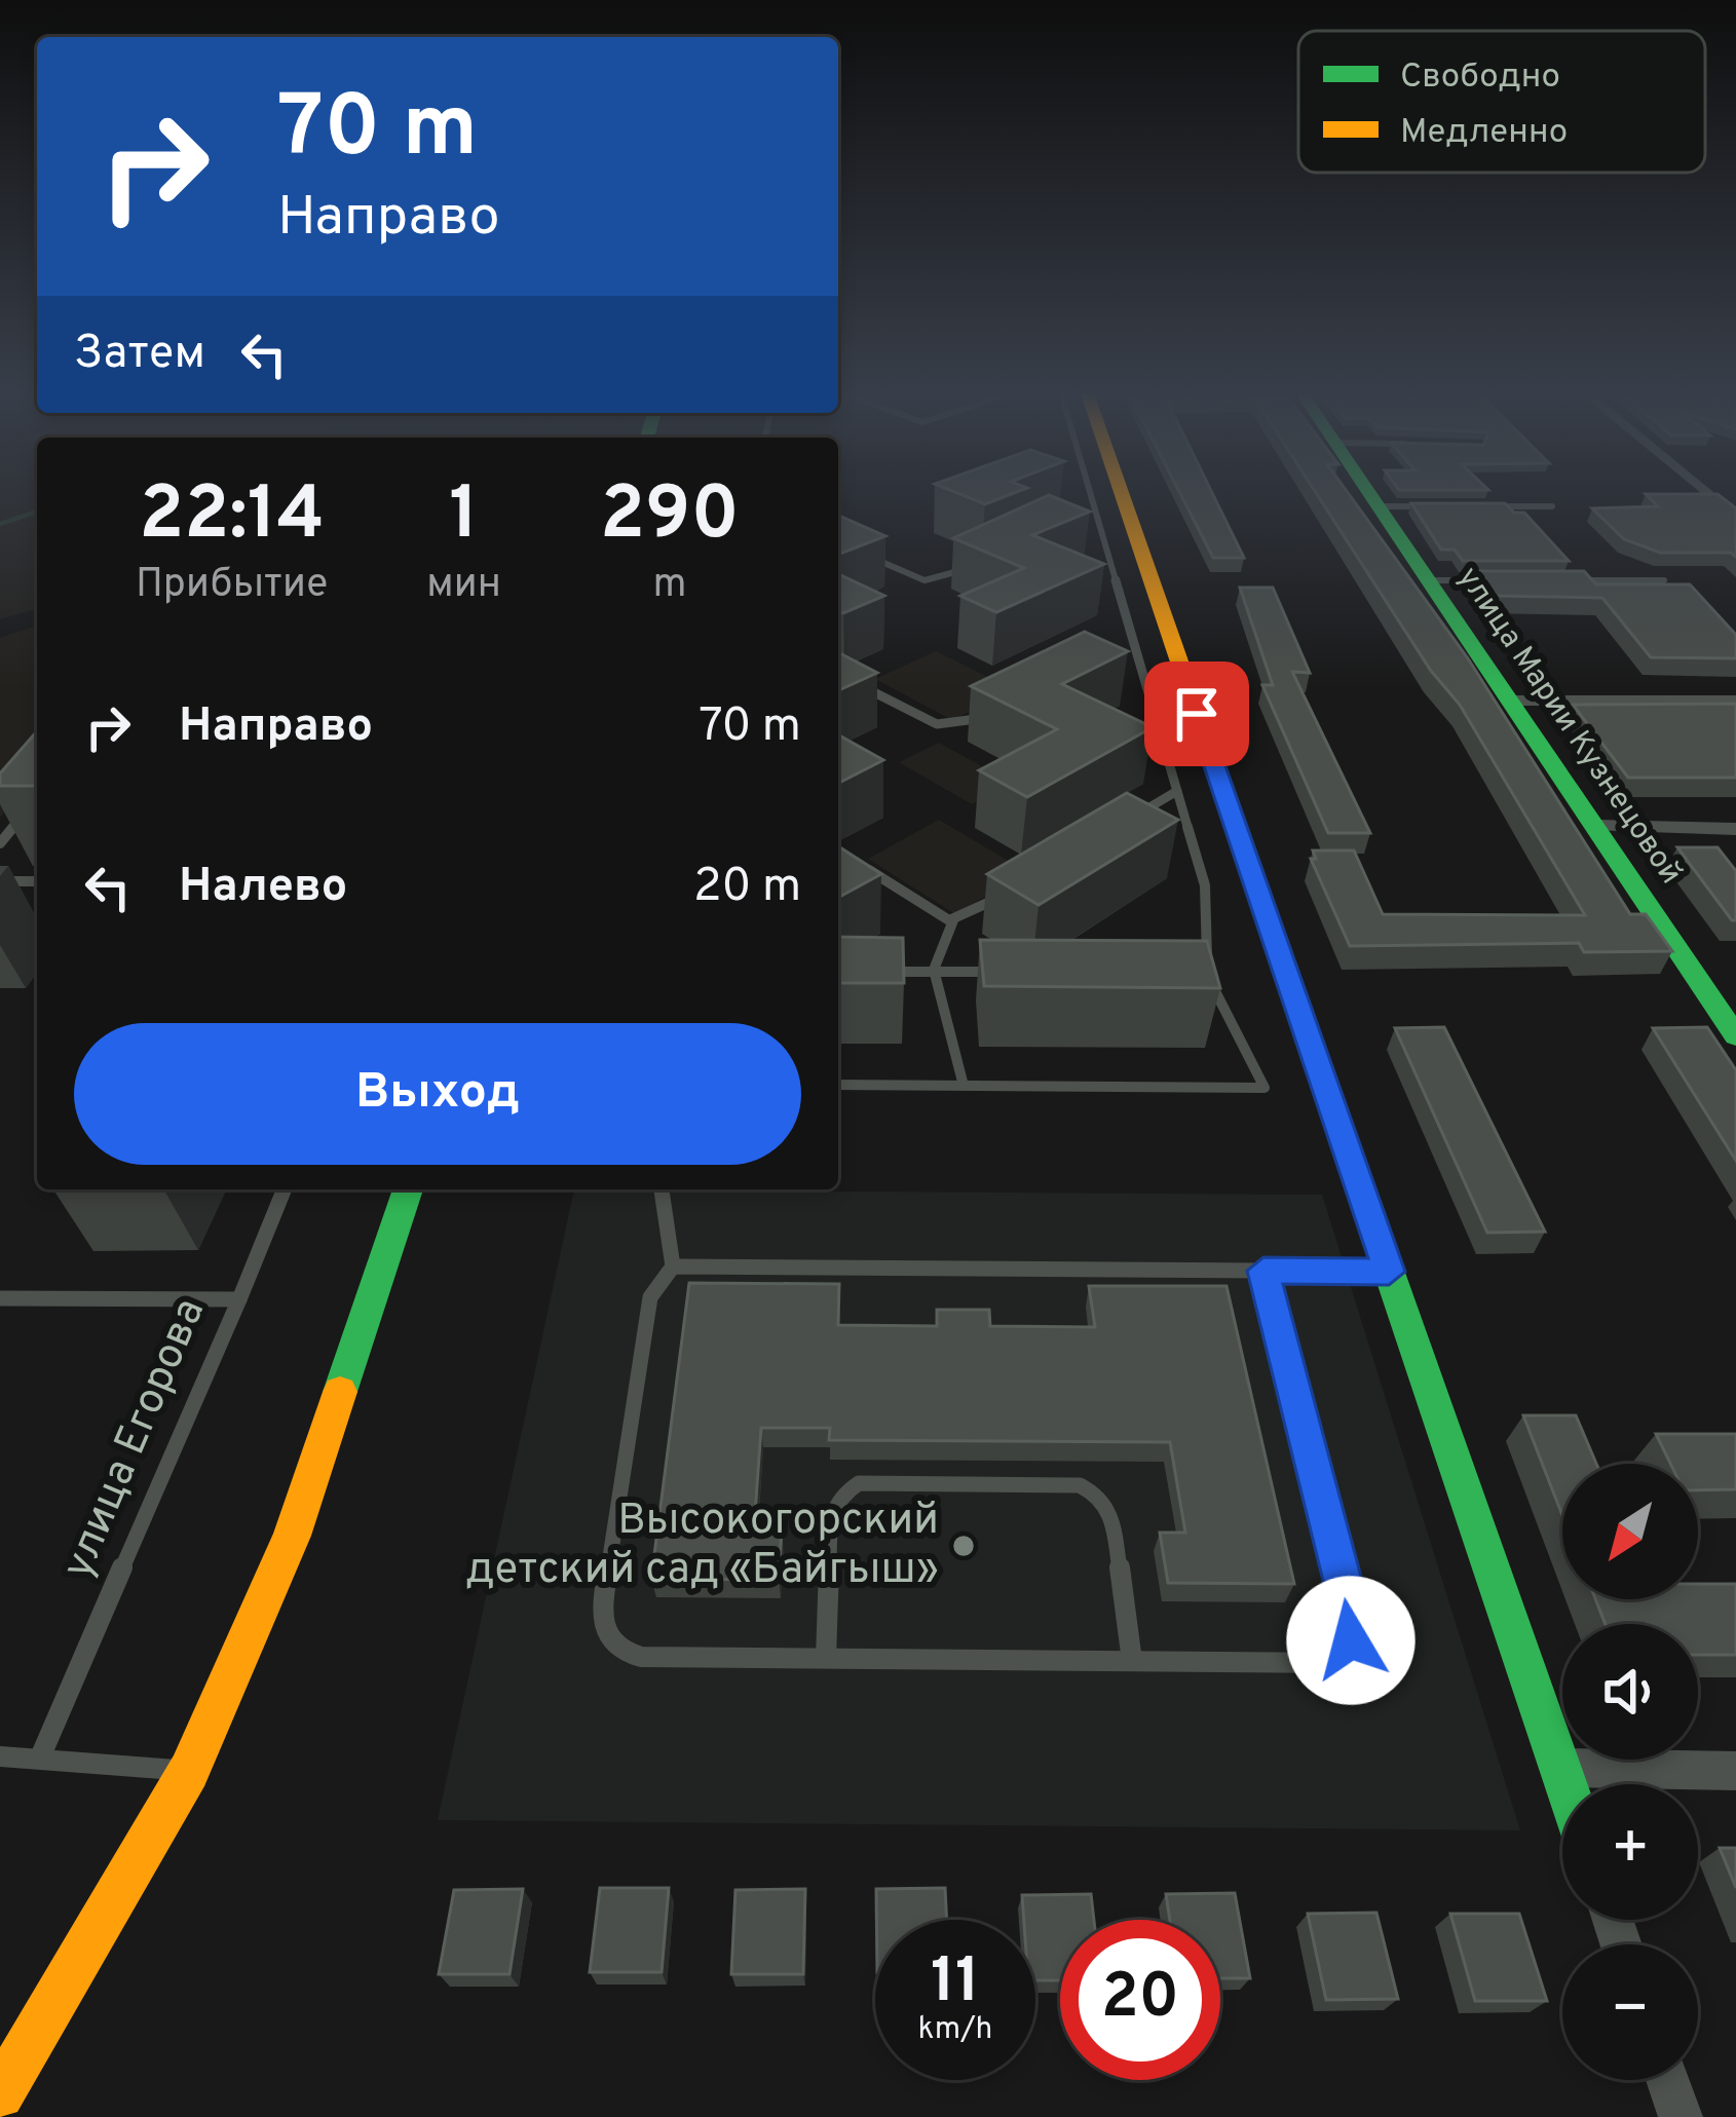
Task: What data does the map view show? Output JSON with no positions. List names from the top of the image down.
{
  "streets": {
    "street": ["улица Марии Кузнецовой"],
    "lane": ["улица Егорова"]
  },
  "places": ["Высокогорский детский сад «Байгыш»"],
  "legend": ["Свободно", "Медленно"],
  "north": "bottom left",
  "page": {
    "turn": ["70 m", "Направо"],
    "then": "Затем",
    "eta": [
      "22:14",
      "Прибытие",
      "1",
      "мин",
      "290",
      "m"
    ],
    "list": [
      {
        "name": "Направо",
        "value": "70 m"
      },
      {
        "name": "Налево",
        "value": "20 m"
      }
    ],
    "buttons": "Выход",
    "map_buttons": ["+", "−"],
    "speed": "11 km/h",
    "limit": "20"
  }
}
